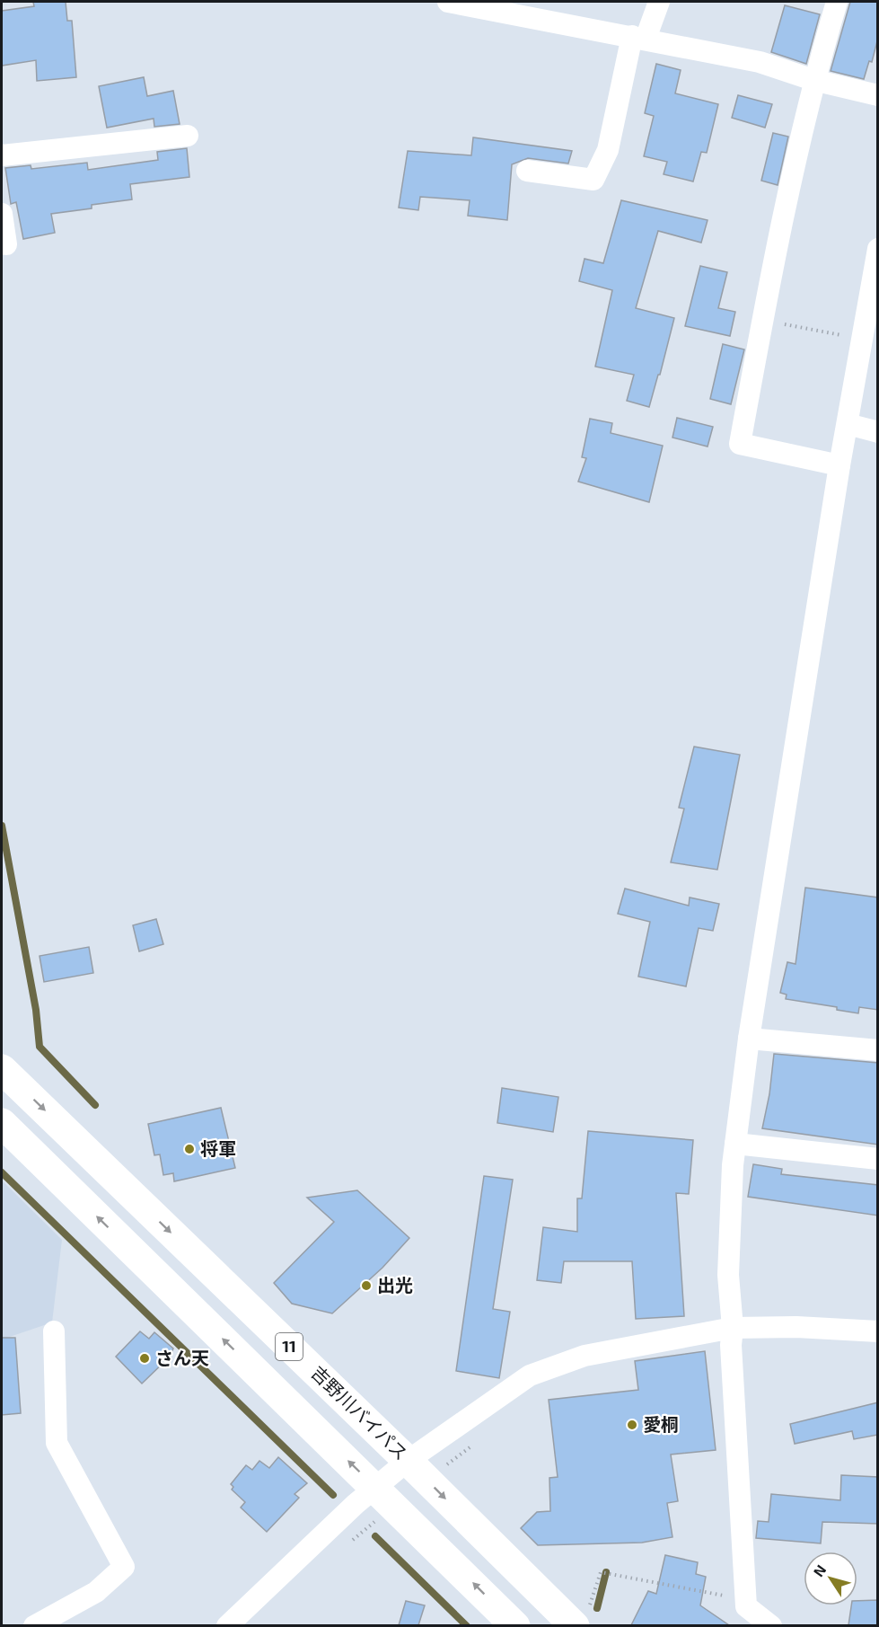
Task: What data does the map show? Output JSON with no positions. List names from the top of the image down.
{
  "streets": {
    "highway": ["11", "吉野川バイパス"]
  },
  "places": [
    "将軍",
    "出光",
    "さん天",
    "愛桐"
  ],
  "north": "top left"
}
